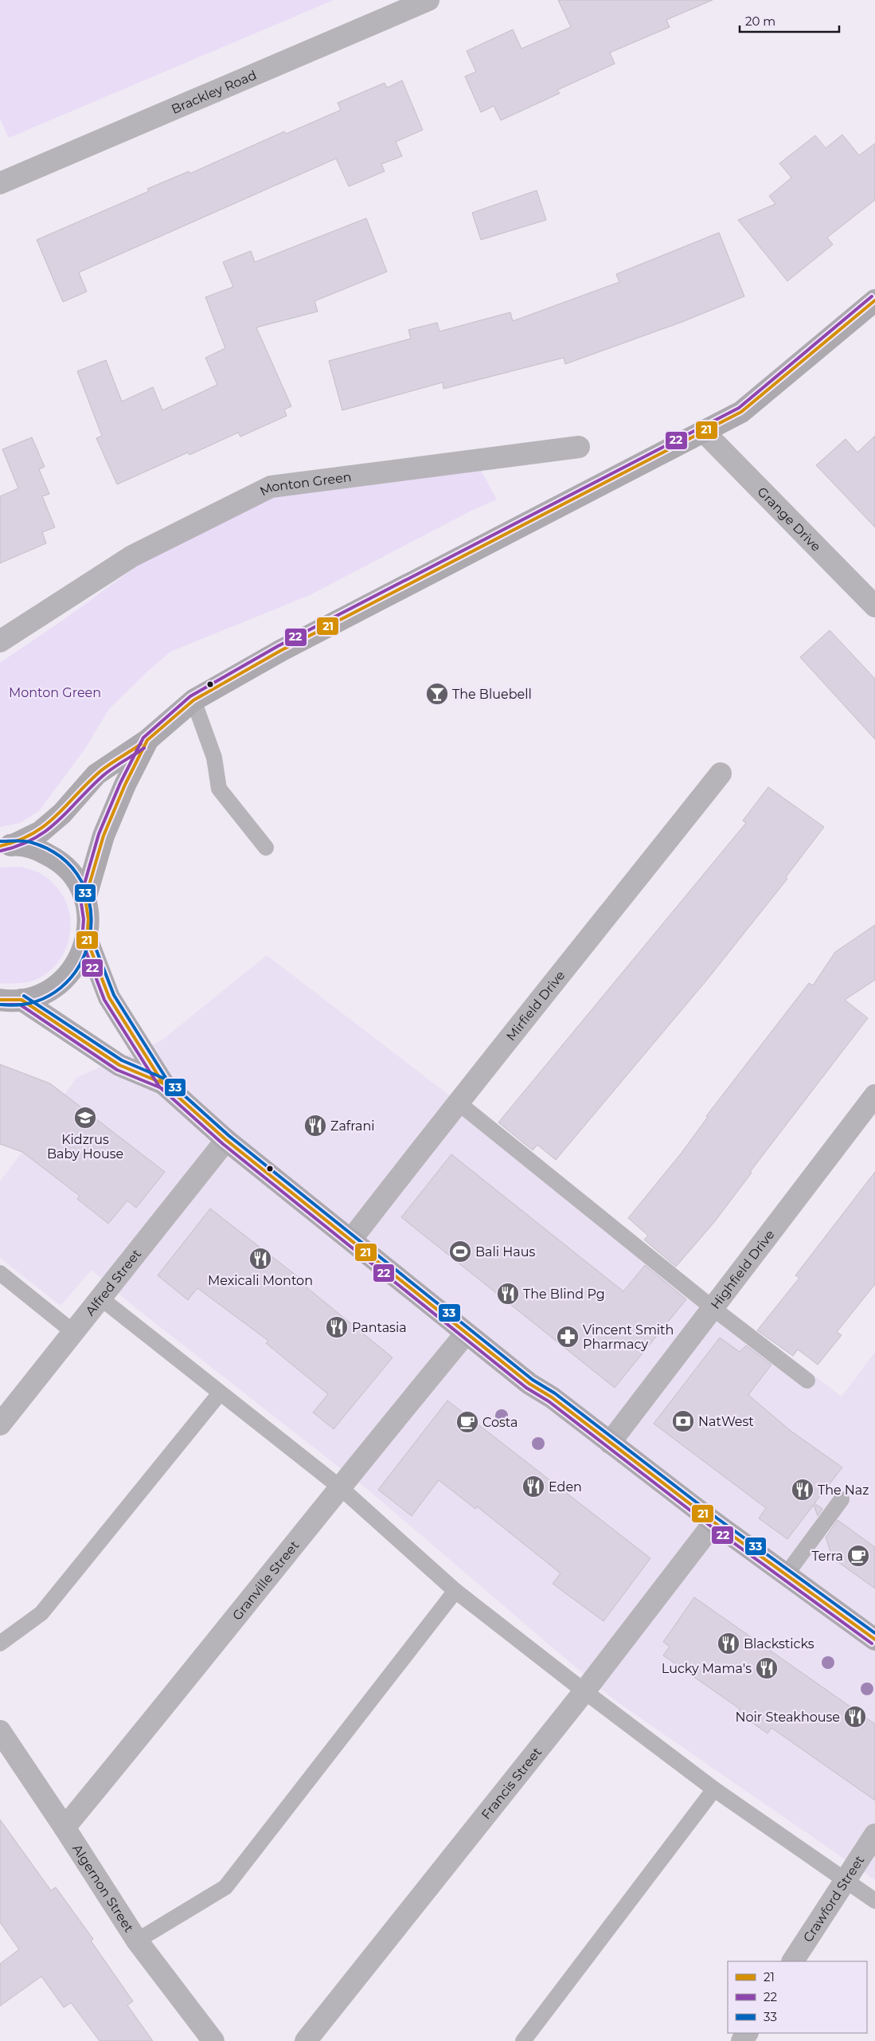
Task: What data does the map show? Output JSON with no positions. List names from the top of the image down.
{
  "streets": {
    "street": [
      "Brackley Road",
      "Monton Green",
      "Grange Drive",
      "Mirfield Drive",
      "Highfield Drive",
      "Alfred Street",
      "Granville Street",
      "Francis Street",
      "Algernon Street",
      "Crawford Street"
    ]
  },
  "crossings": [
    ["Granville Street", "Algernon Street"]
  ],
  "parks": ["Monton Green"],
  "places": {
    "bar": ["The Bluebell"],
    "school or university": ["Kidzrus Baby House"],
    "restaurant": [
      "Zafrani",
      "Mexicali Monton",
      "The Blind Pg",
      "Pantasia",
      "Eden",
      "The Naz",
      "Blacksticks",
      "Lucky Mama's",
      "Noir Steakhouse"
    ],
    "sports": ["Bali Haus"],
    "pharmacy": ["Vincent Smith Pharmacy"],
    "bank": ["NatWest"],
    "cafe": ["Costa", "Terra"]
  },
  "lines": ["transit line 22", "transit line 21", "transit line 33"],
  "legend": ["21", "22", "33"],
  "scale_bar": "20 m"
}
